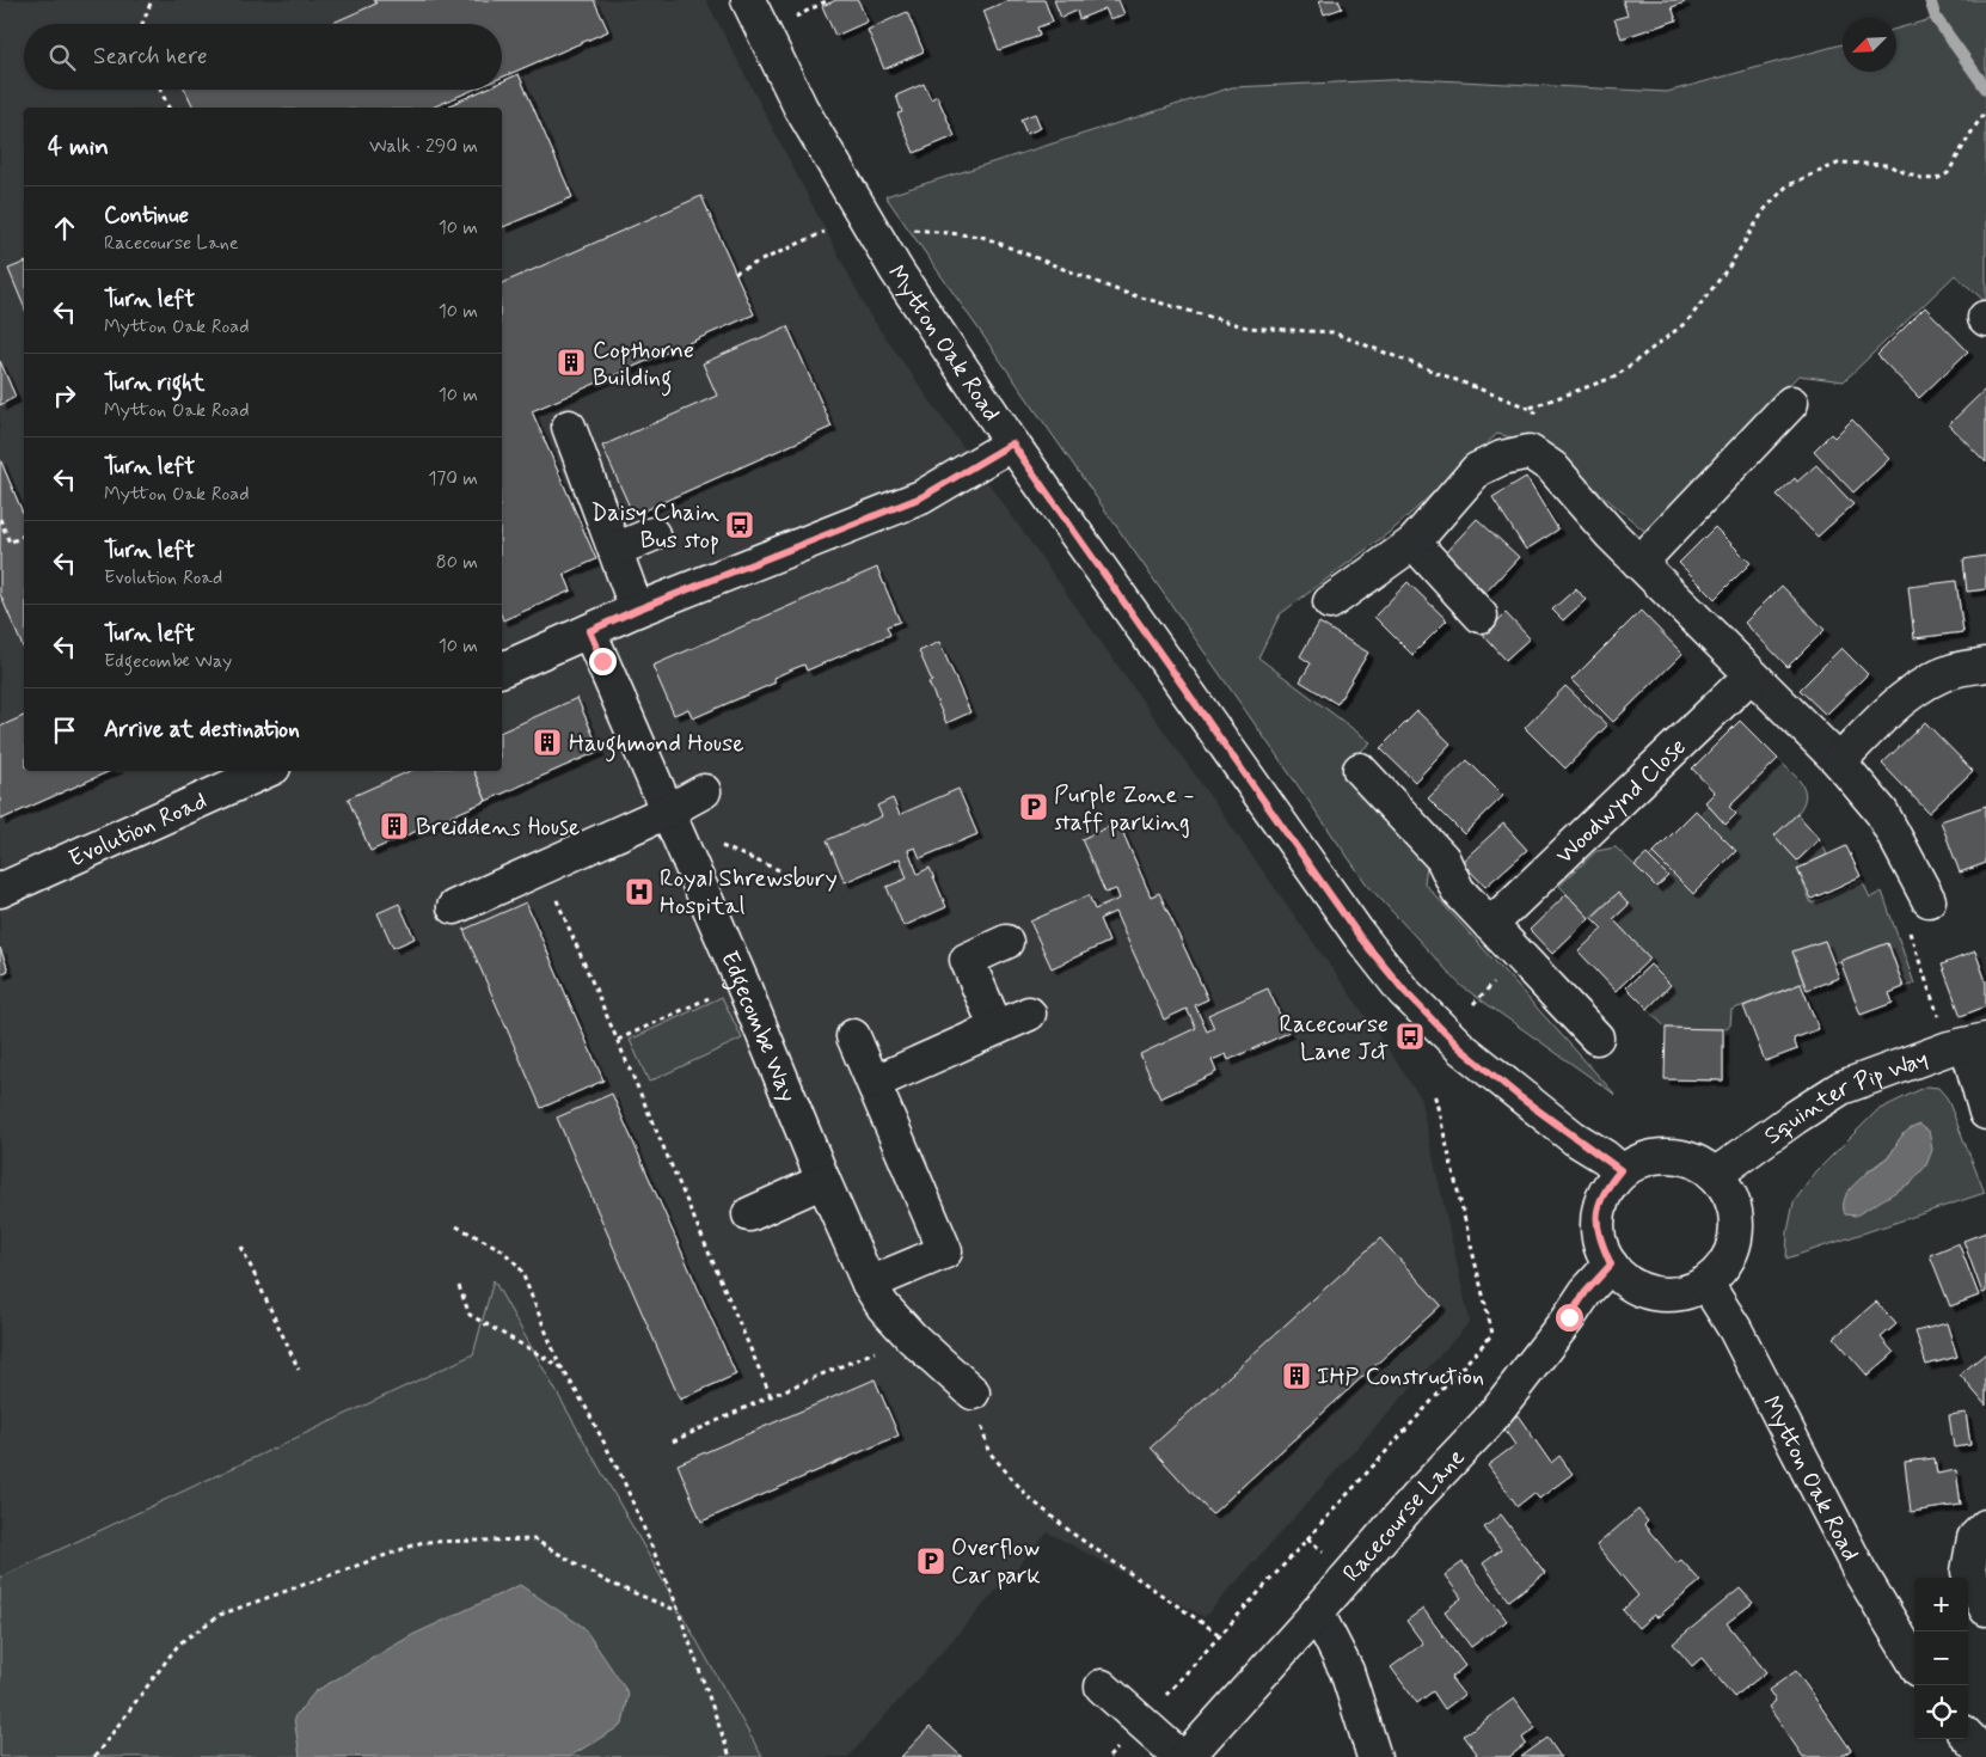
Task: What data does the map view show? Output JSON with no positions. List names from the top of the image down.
{
  "streets": {
    "main road": [
      "Mytton Oak Road",
      "Woodwynd Close",
      "Evolution Road",
      "Edgecombe Way",
      "Squinter Pip Way",
      "Racecourse Lane"
    ]
  },
  "crossings": [
    ["Mytton Oak Road", "Squinter Pip Way"],
    ["Mytton Oak Road", "Racecourse Lane"],
    ["Squinter Pip Way", "Racecourse Lane"]
  ],
  "places": {
    "building": [
      "Copthorne Building",
      "Haughmond House",
      "Breiddens House",
      "IHP Construction"
    ],
    "bus stop": ["Daisy Chain Bus stop", "Racecourse Lane Jct"],
    "parking": ["Purple Zone - staff parking", "Overflow Car park"],
    "hospital": ["Royal Shrewsbury Hospital"]
  },
  "north": "bottom left",
  "page": {
    "search": "Search here",
    "heading": ["4 min", "Walk · 290 m"],
    "list": [
      ["Continue", "Racecourse Lane", "10 m"],
      ["Turn left", "Mytton Oak Road", "10 m"],
      ["Turn right", "Mytton Oak Road", "10 m"],
      ["Turn left", "Mytton Oak Road", "170 m"],
      ["Turn left", "Evolution Road", "80 m"],
      ["Turn left", "Edgecombe Way", "10 m"],
      "Arrive at destination"
    ],
    "map_buttons": ["+", "−"]
  }
}
